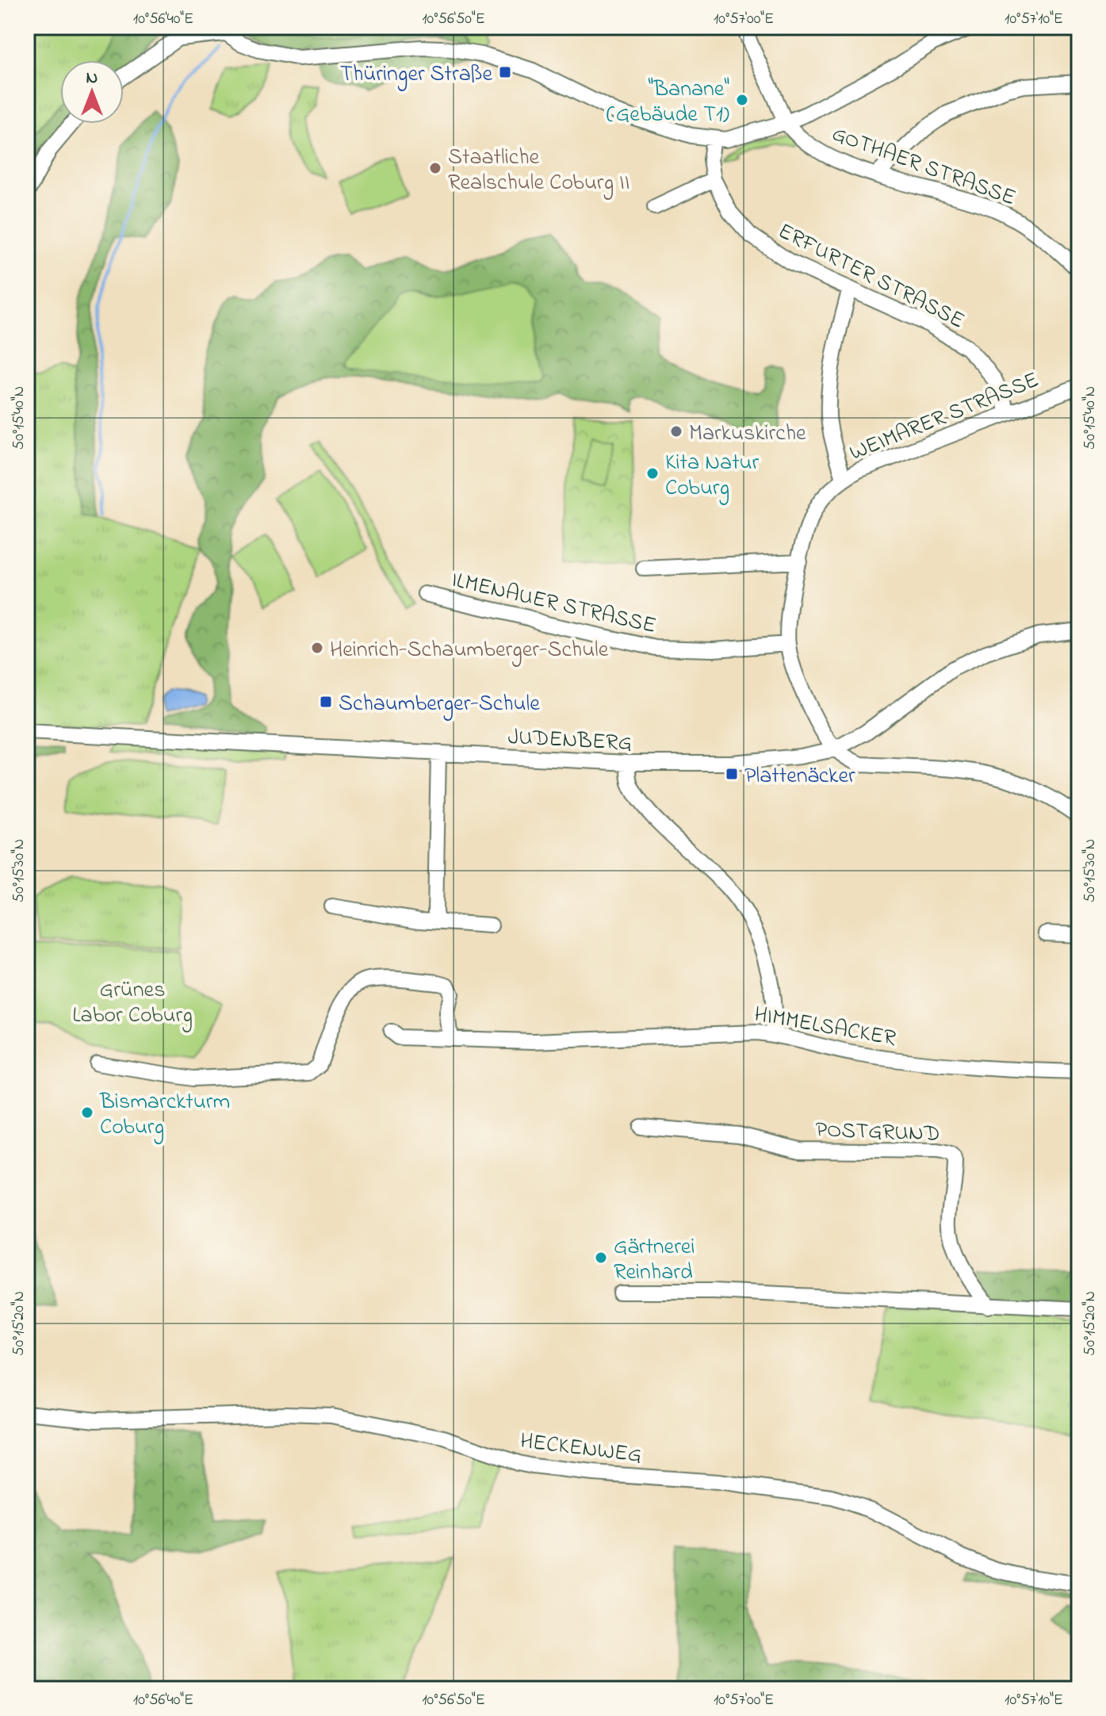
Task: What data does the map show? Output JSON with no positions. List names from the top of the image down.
{
  "streets": {
    "street": [
      "GOTHAER STRASSE",
      "ERFURTER STRASSE",
      "WEIMARER STRASSE",
      "ILMENAUER STRASSE",
      "JUDENBERG",
      "HIMMELSACKER",
      "POSTGRUND",
      "HECKENWEG"
    ]
  },
  "crossings": [
    ["ERFURTER STRASSE", "WEIMARER STRASSE"],
    ["WEIMARER STRASSE", "ILMENAUER STRASSE"],
    ["WEIMARER STRASSE", "JUDENBERG"]
  ],
  "parks": ["Grünes Labor Coburg"],
  "places": {
    "transit": ["Thüringer Straße", "Schaumberger-Schule", "Plattenäcker"],
    "other": [
      "\"Banane\" (Gebäude T1)",
      "Staatliche Realschule Coburg II",
      "Markuskirche",
      "Kita Natur Coburg",
      "Heinrich-Schaumberger-Schule",
      "Bismarckturm Coburg",
      "Gärtnerei Reinhard"
    ]
  },
  "north": "top",
  "coordinates": [
    "10°56'40\"E",
    "10°56'50\"E",
    "10°57'00\"E",
    "10°57'10\"E",
    "50°15'40\"N",
    "50°15'30\"N",
    "50°15'20\"N"
  ]
}
